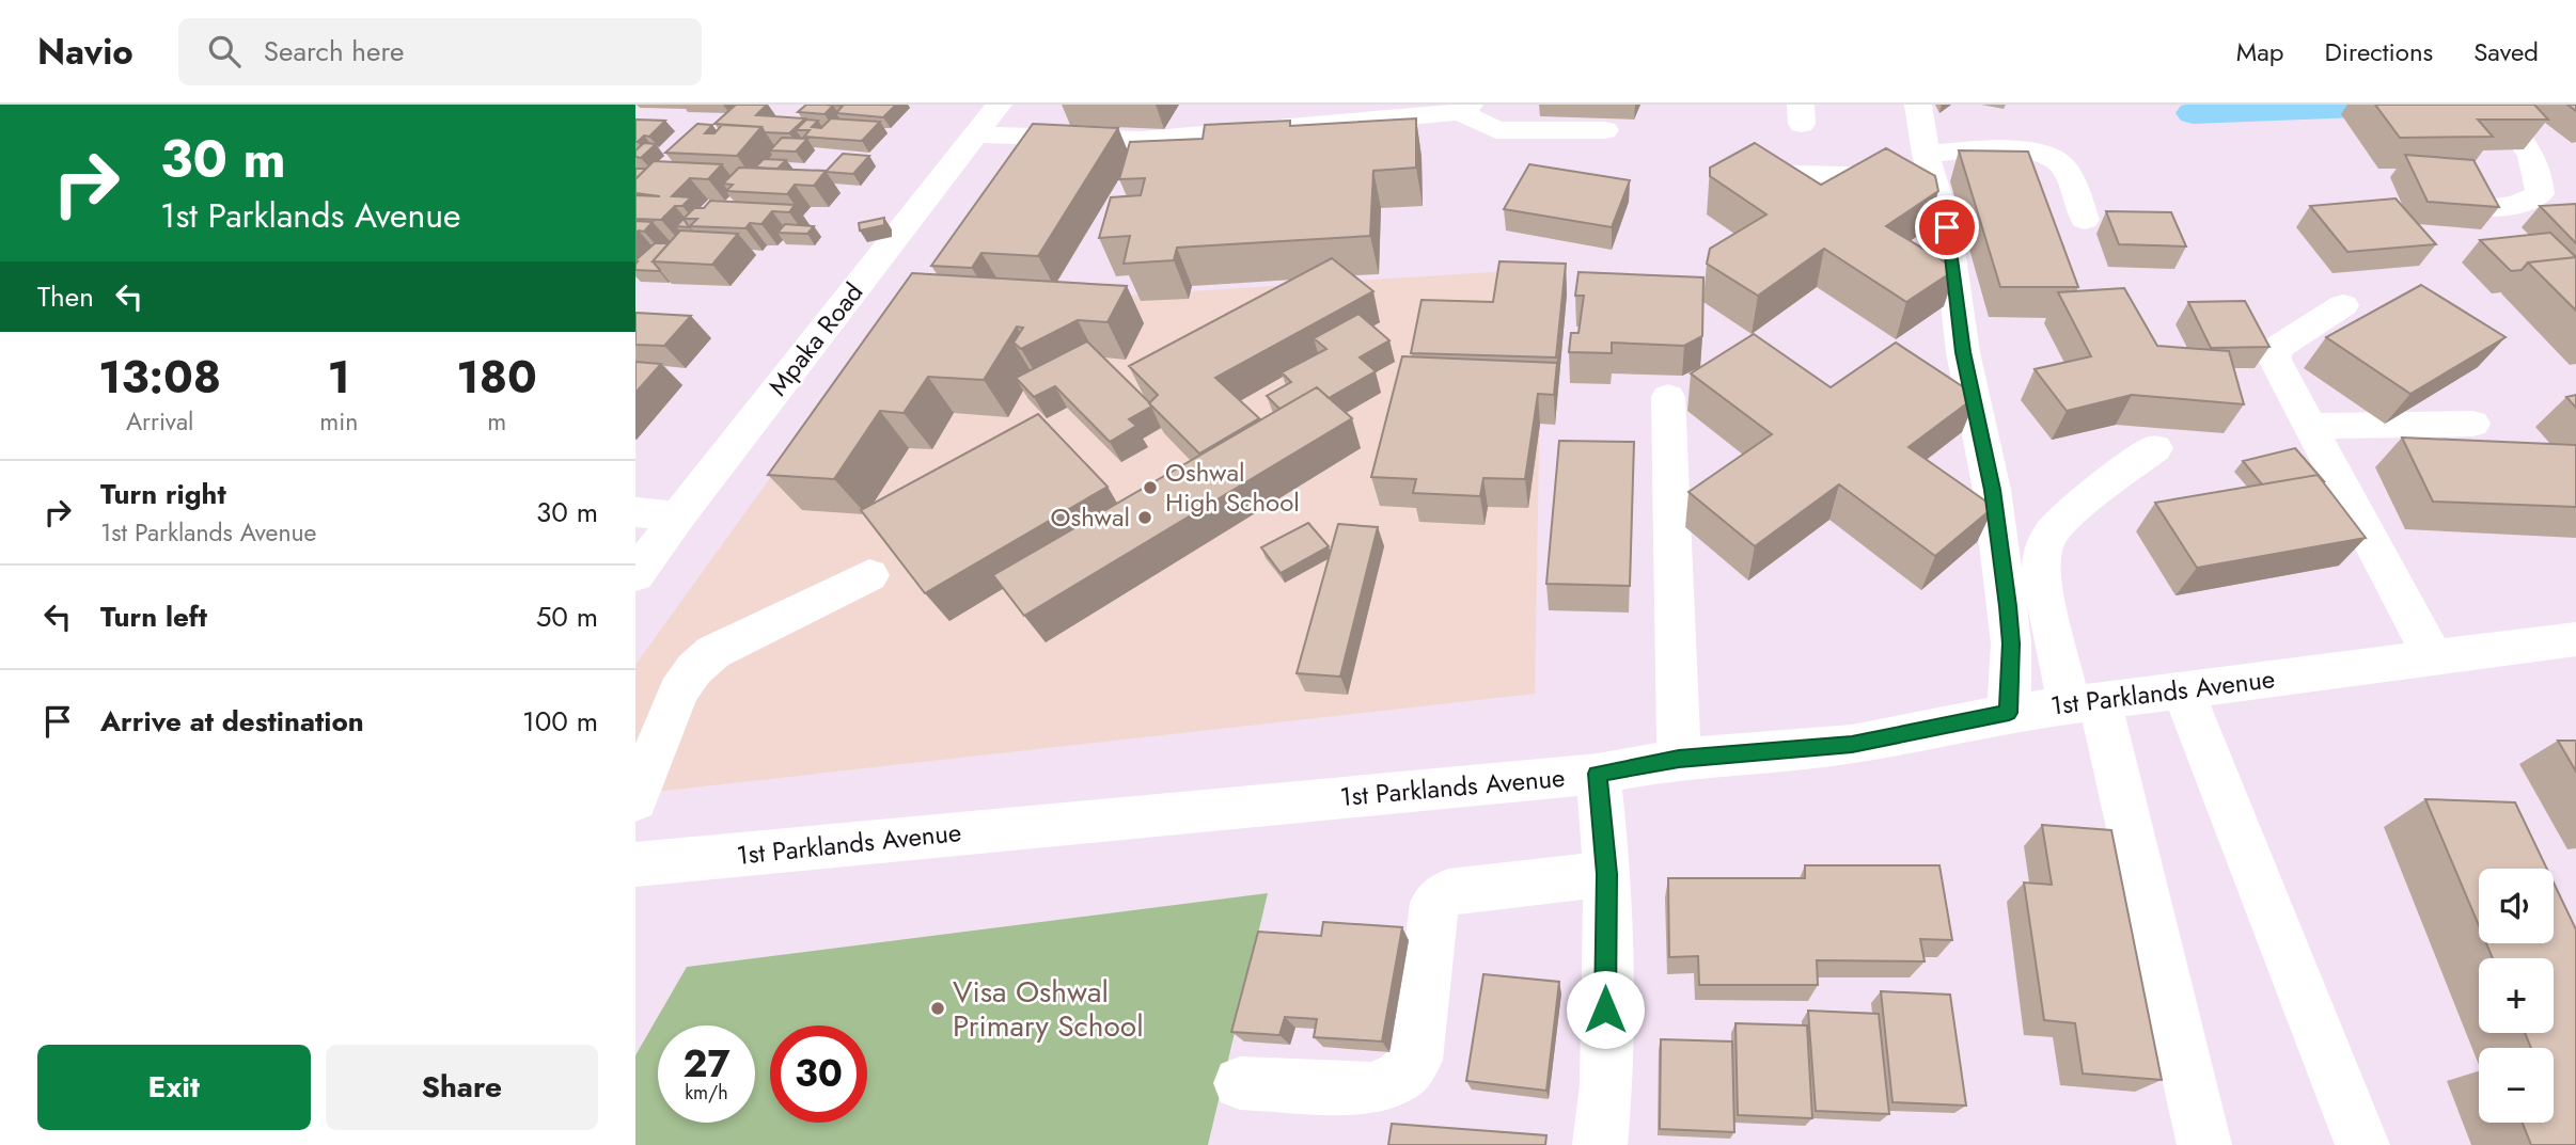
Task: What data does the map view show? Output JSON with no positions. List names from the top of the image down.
{
  "streets": {
    "street": ["Mpaka Road", "1st Parklands Avenue"]
  },
  "places": ["Oshwal High School", "Oshwal", "Visa Oshwal Primary School"],
  "page": {
    "header": "Navio",
    "search": "Search here",
    "nav": ["Map", "Directions", "Saved"],
    "turn": ["30 m", "1st Parklands Avenue"],
    "then": "Then",
    "eta": [
      "13:08",
      "Arrival",
      "1",
      "min",
      "180",
      "m"
    ],
    "list": [
      {
        "name": "Turn right",
        "note": "1st Parklands Avenue",
        "value": "30 m"
      },
      {
        "name": "Turn left",
        "value": "50 m"
      },
      {
        "name": "Arrive at destination",
        "value": "100 m"
      }
    ],
    "map_buttons": ["+", "−"],
    "speed": "27 km/h",
    "limit": "30",
    "buttons": ["Exit", "Share"]
  }
}
